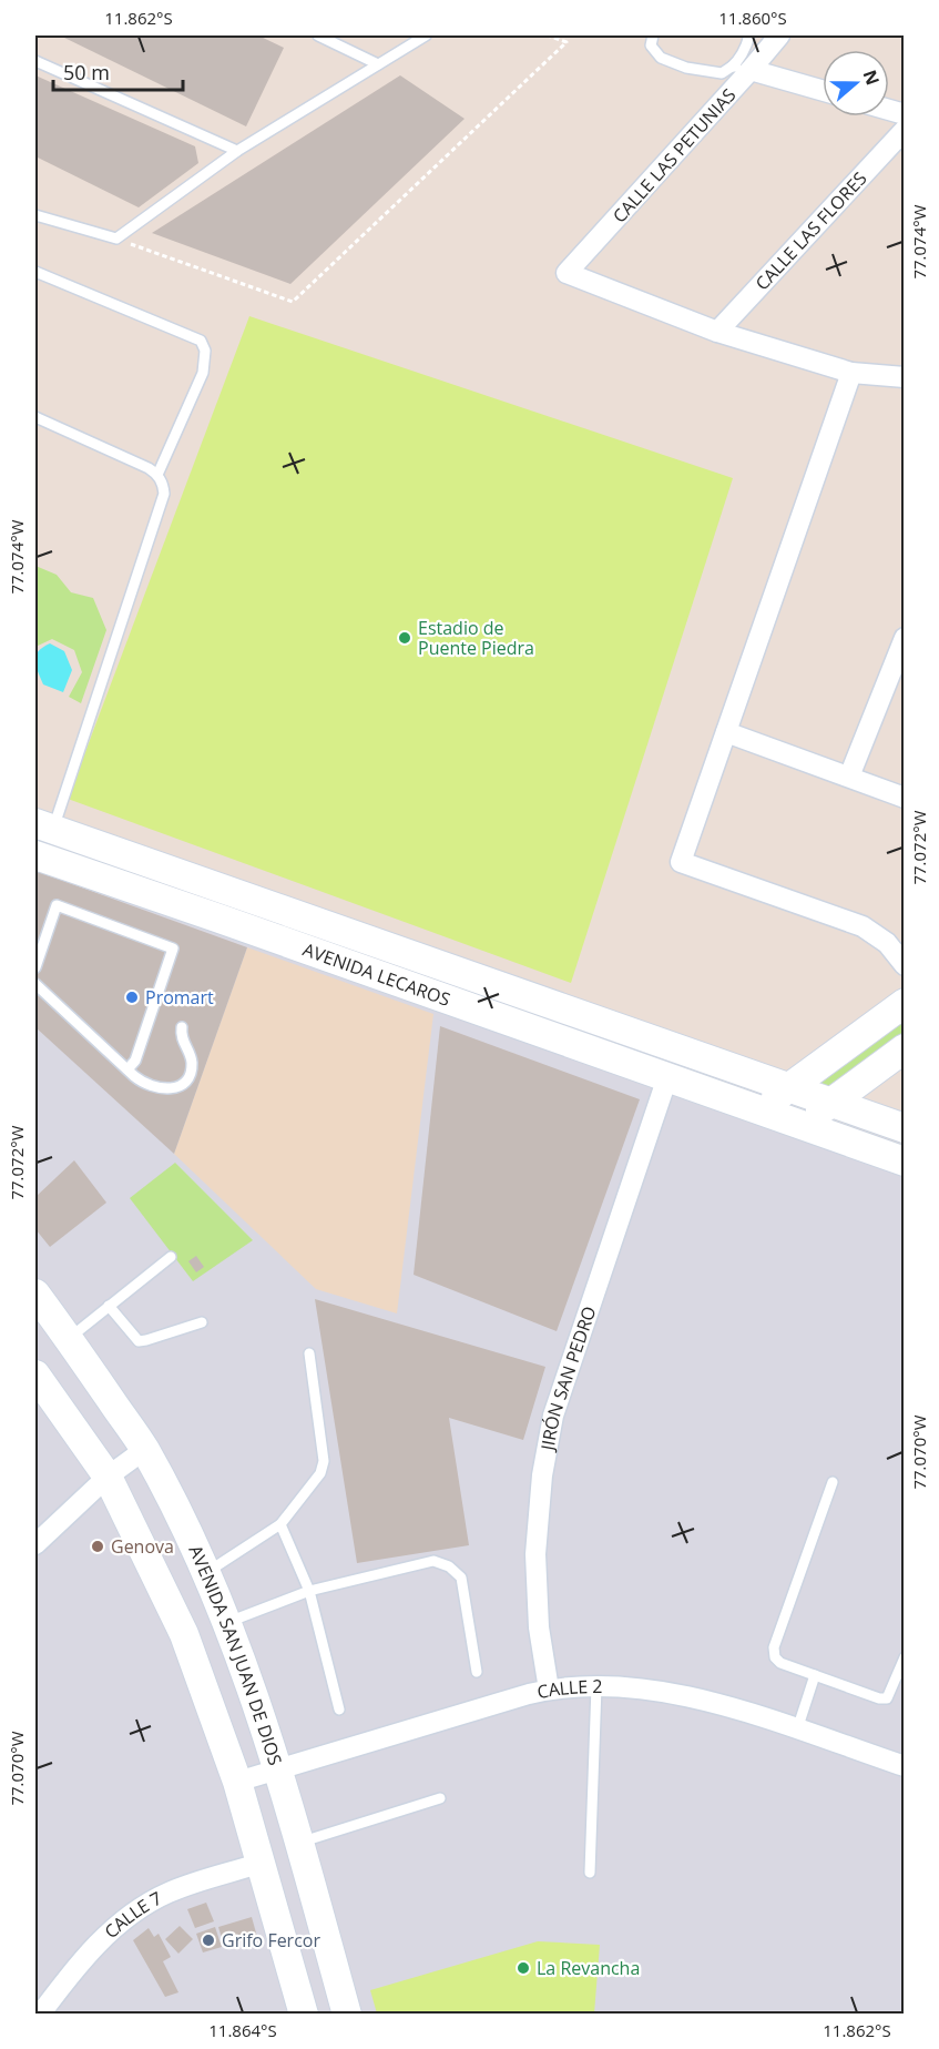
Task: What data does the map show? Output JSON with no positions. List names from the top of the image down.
{
  "streets": {
    "main road": ["AVENIDA LECAROS", "AVENIDA SAN JUAN DE DIOS"],
    "street": [
      "CALLE LAS PETUNIAS",
      "CALLE LAS FLORES",
      "JIRÓN SAN PEDRO",
      "CALLE 2",
      "CALLE 7"
    ]
  },
  "crossings": [
    ["CALLE LAS PETUNIAS", "CALLE LAS FLORES"],
    ["AVENIDA LECAROS", "JIRÓN SAN PEDRO"],
    ["JIRÓN SAN PEDRO", "CALLE 2"],
    ["AVENIDA SAN JUAN DE DIOS", "CALLE 2"]
  ],
  "places": [
    "Estadio de Puente Piedra",
    "Promart",
    "Genova",
    "Grifo Fercor",
    "La Revancha"
  ],
  "scale_bar": "50 m",
  "north": "right",
  "coordinates": [
    "11.862°S",
    "11.860°S",
    "77.074°W",
    "77.072°W",
    "77.070°W",
    "11.864°S"
  ]
}
